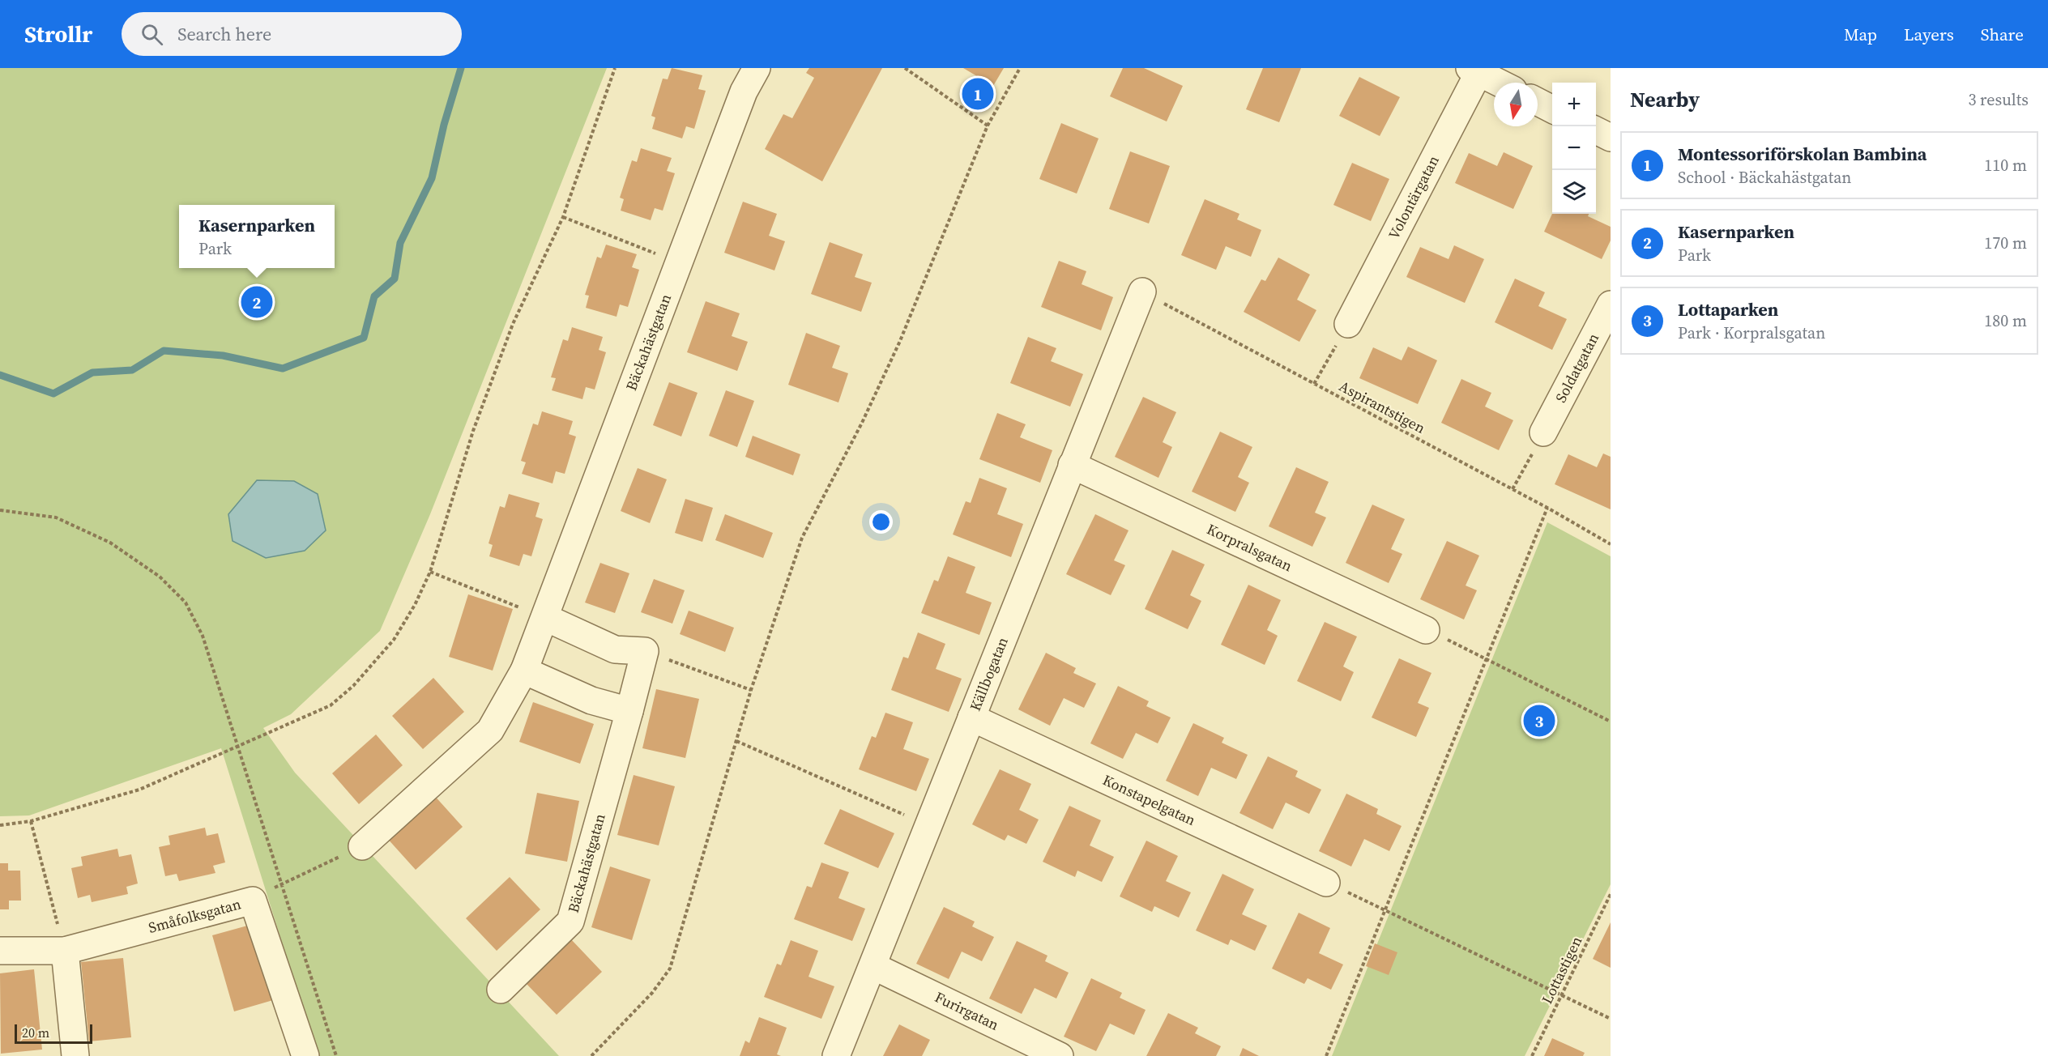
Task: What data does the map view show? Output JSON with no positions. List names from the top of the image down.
{
  "streets": {
    "street": [
      "Volontärgatan",
      "Bäckahästgatan",
      "Soldatgatan",
      "Korpralsgatan",
      "Källbogatan",
      "Konstapelgatan",
      "Småfolksgatan",
      "Furirgatan"
    ],
    "path": ["Aspirantstigen", "Lottastigen"]
  },
  "crossings": [
    ["Aspirantstigen", "Källbogatan"],
    ["Korpralsgatan", "Källbogatan"],
    ["Källbogatan", "Konstapelgatan"],
    ["Källbogatan", "Furirgatan"]
  ],
  "scale_bar": "20 m",
  "north": "bottom",
  "page": {
    "header": "Strollr",
    "search": "Search here",
    "nav": ["Map", "Layers", "Share"],
    "heading": ["Nearby", "3 results"],
    "pins": ["1", "2", "3"],
    "map_buttons": ["+", "−"],
    "list": [
      {
        "mark": "1",
        "name": "Montessoriförskolan Bambina",
        "note": "School · Bäckahästgatan",
        "value": "110 m"
      },
      {
        "mark": "2",
        "name": "Kasernparken",
        "note": "Park",
        "value": "170 m"
      },
      {
        "mark": "3",
        "name": "Lottaparken",
        "note": "Park · Korpralsgatan",
        "value": "180 m"
      }
    ],
    "popup": ["Kasernparken", "Park"],
    "scale": "20 m"
  }
}
